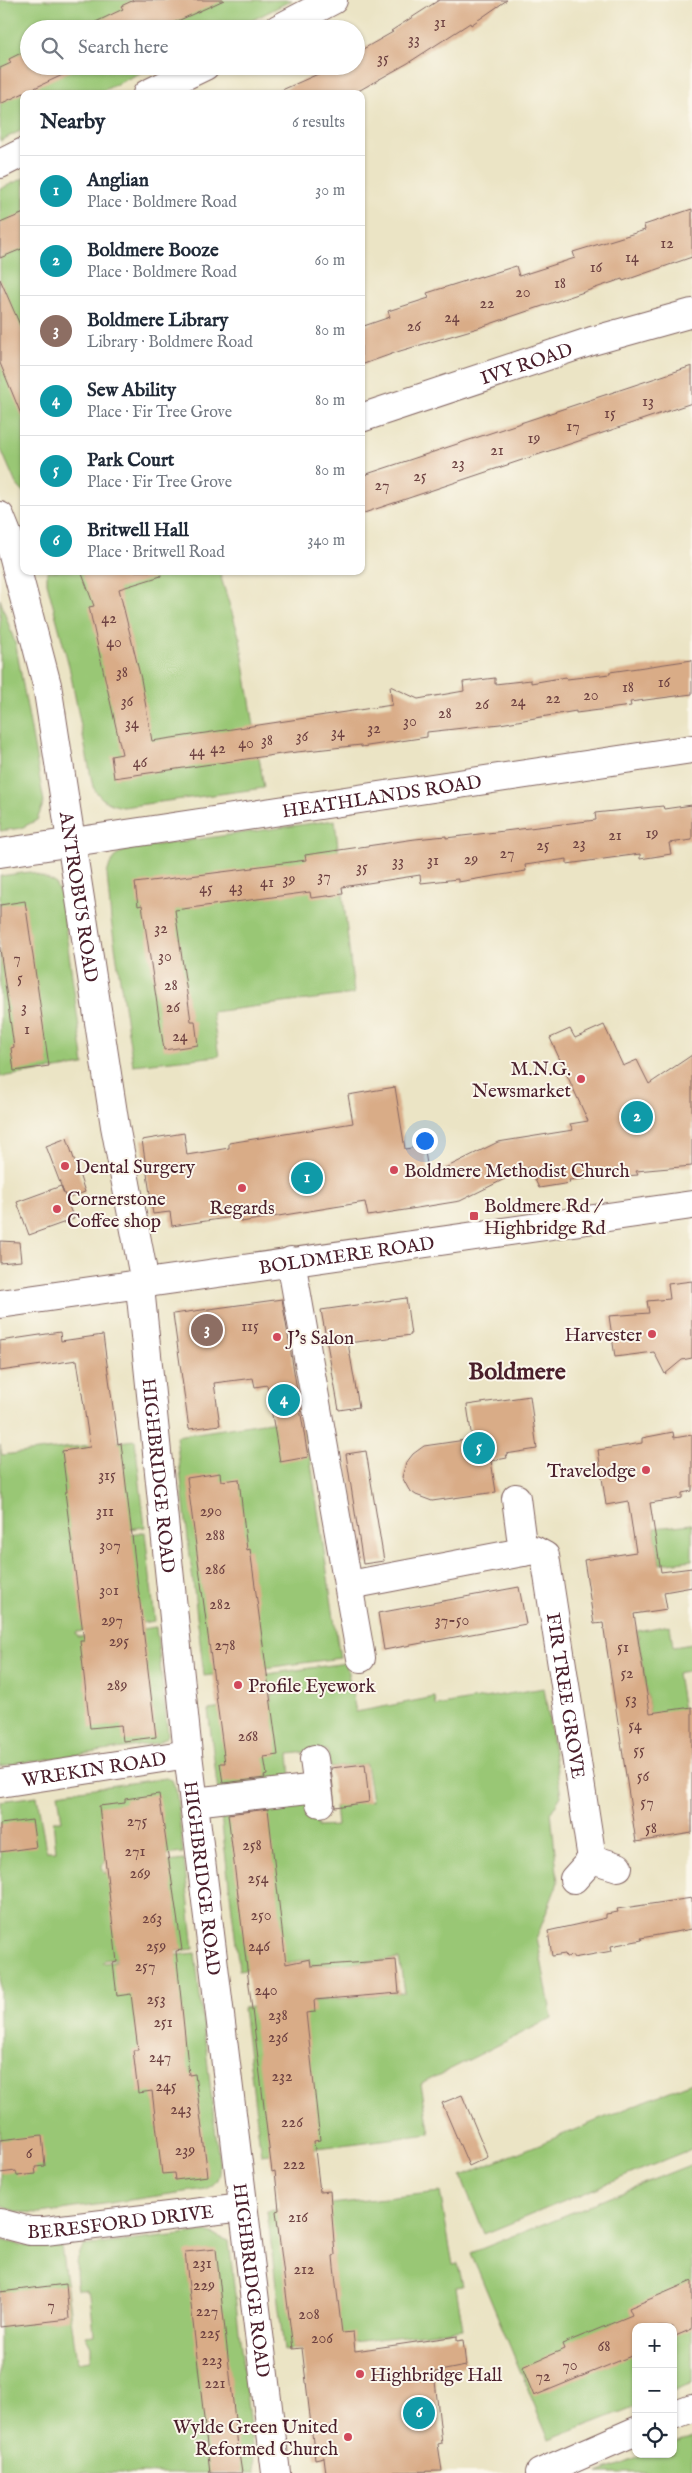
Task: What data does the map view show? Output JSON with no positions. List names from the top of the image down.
{
  "streets": {
    "street": [
      "IVY ROAD",
      "HEATHLANDS ROAD",
      "ANTROBUS ROAD",
      "BOLDMERE ROAD",
      "HIGHBRIDGE ROAD",
      "FIR TREE GROVE",
      "WREKIN ROAD",
      "BERESFORD DRIVE"
    ]
  },
  "crossings": [
    ["HEATHLANDS ROAD", "ANTROBUS ROAD"],
    ["ANTROBUS ROAD", "BOLDMERE ROAD"],
    ["ANTROBUS ROAD", "HIGHBRIDGE ROAD"],
    ["BOLDMERE ROAD", "HIGHBRIDGE ROAD"],
    ["HIGHBRIDGE ROAD", "WREKIN ROAD"],
    ["HIGHBRIDGE ROAD", "BERESFORD DRIVE"]
  ],
  "districts": ["Boldmere"],
  "places": {
    "other": [
      "M.N.G. Newsmarket",
      "Dental Surgery",
      "Boldmere Methodist Church",
      "Regards",
      "Cornerstone Coffee shop",
      "Harvester",
      "J's Salon",
      "Travelodge",
      "Profile Eyework",
      "Highbridge Hall",
      "Wylde Green United Reformed Church"
    ],
    "transit": ["Boldmere Rd / Highbridge Rd"]
  },
  "house_numbers": [
    "31",
    "33",
    "35",
    "12",
    "14",
    "16",
    "18",
    "20",
    "22",
    "24",
    "26",
    "13",
    "15",
    "17",
    "19",
    "21",
    "23",
    "25",
    "27",
    "42",
    "40",
    "38",
    "16",
    "18",
    "20",
    "22",
    "36",
    "24",
    "26",
    "28",
    "30",
    "34",
    "32",
    "34",
    "36",
    "38",
    "40",
    "42",
    "44",
    "46",
    "19",
    "21",
    "23",
    "25",
    "27",
    "29",
    "31",
    "33",
    "35",
    "37",
    "39",
    "41",
    "43",
    "45",
    "32",
    "30",
    "7",
    "5",
    "28",
    "3",
    "26",
    "1",
    "24",
    "115",
    "315",
    "311",
    "290",
    "288",
    "307",
    "286",
    "301",
    "282",
    "297",
    "37-50",
    "295",
    "278",
    "51",
    "52",
    "289",
    "53",
    "54",
    "268",
    "55",
    "56",
    "57",
    "275",
    "58",
    "258",
    "271",
    "269",
    "254",
    "250",
    "263",
    "259",
    "246",
    "257",
    "240",
    "253",
    "238",
    "251",
    "236",
    "247",
    "232",
    "245",
    "243",
    "226",
    "239",
    "6",
    "222",
    "216",
    "231",
    "212",
    "229",
    "7",
    "227",
    "208",
    "225",
    "206",
    "68",
    "223",
    "70",
    "72",
    "221"
  ],
  "page": {
    "search": "Search here",
    "heading": ["Nearby", "6 results"],
    "list": [
      {
        "mark": "1",
        "name": "Anglian",
        "note": "Place · Boldmere Road",
        "value": "30 m"
      },
      {
        "mark": "2",
        "name": "Boldmere Booze",
        "note": "Place · Boldmere Road",
        "value": "60 m"
      },
      {
        "mark": "3",
        "name": "Boldmere Library",
        "note": "Library · Boldmere Road",
        "value": "80 m"
      },
      {
        "mark": "4",
        "name": "Sew Ability",
        "note": "Place · Fir Tree Grove",
        "value": "80 m"
      },
      {
        "mark": "5",
        "name": "Park Court",
        "note": "Place · Fir Tree Grove",
        "value": "80 m"
      },
      {
        "mark": "6",
        "name": "Britwell Hall",
        "note": "Place · Britwell Road",
        "value": "340 m"
      }
    ],
    "pins": [
      "2",
      "1",
      "3",
      "4",
      "5",
      "6"
    ],
    "map_buttons": ["+", "−"]
  }
}
